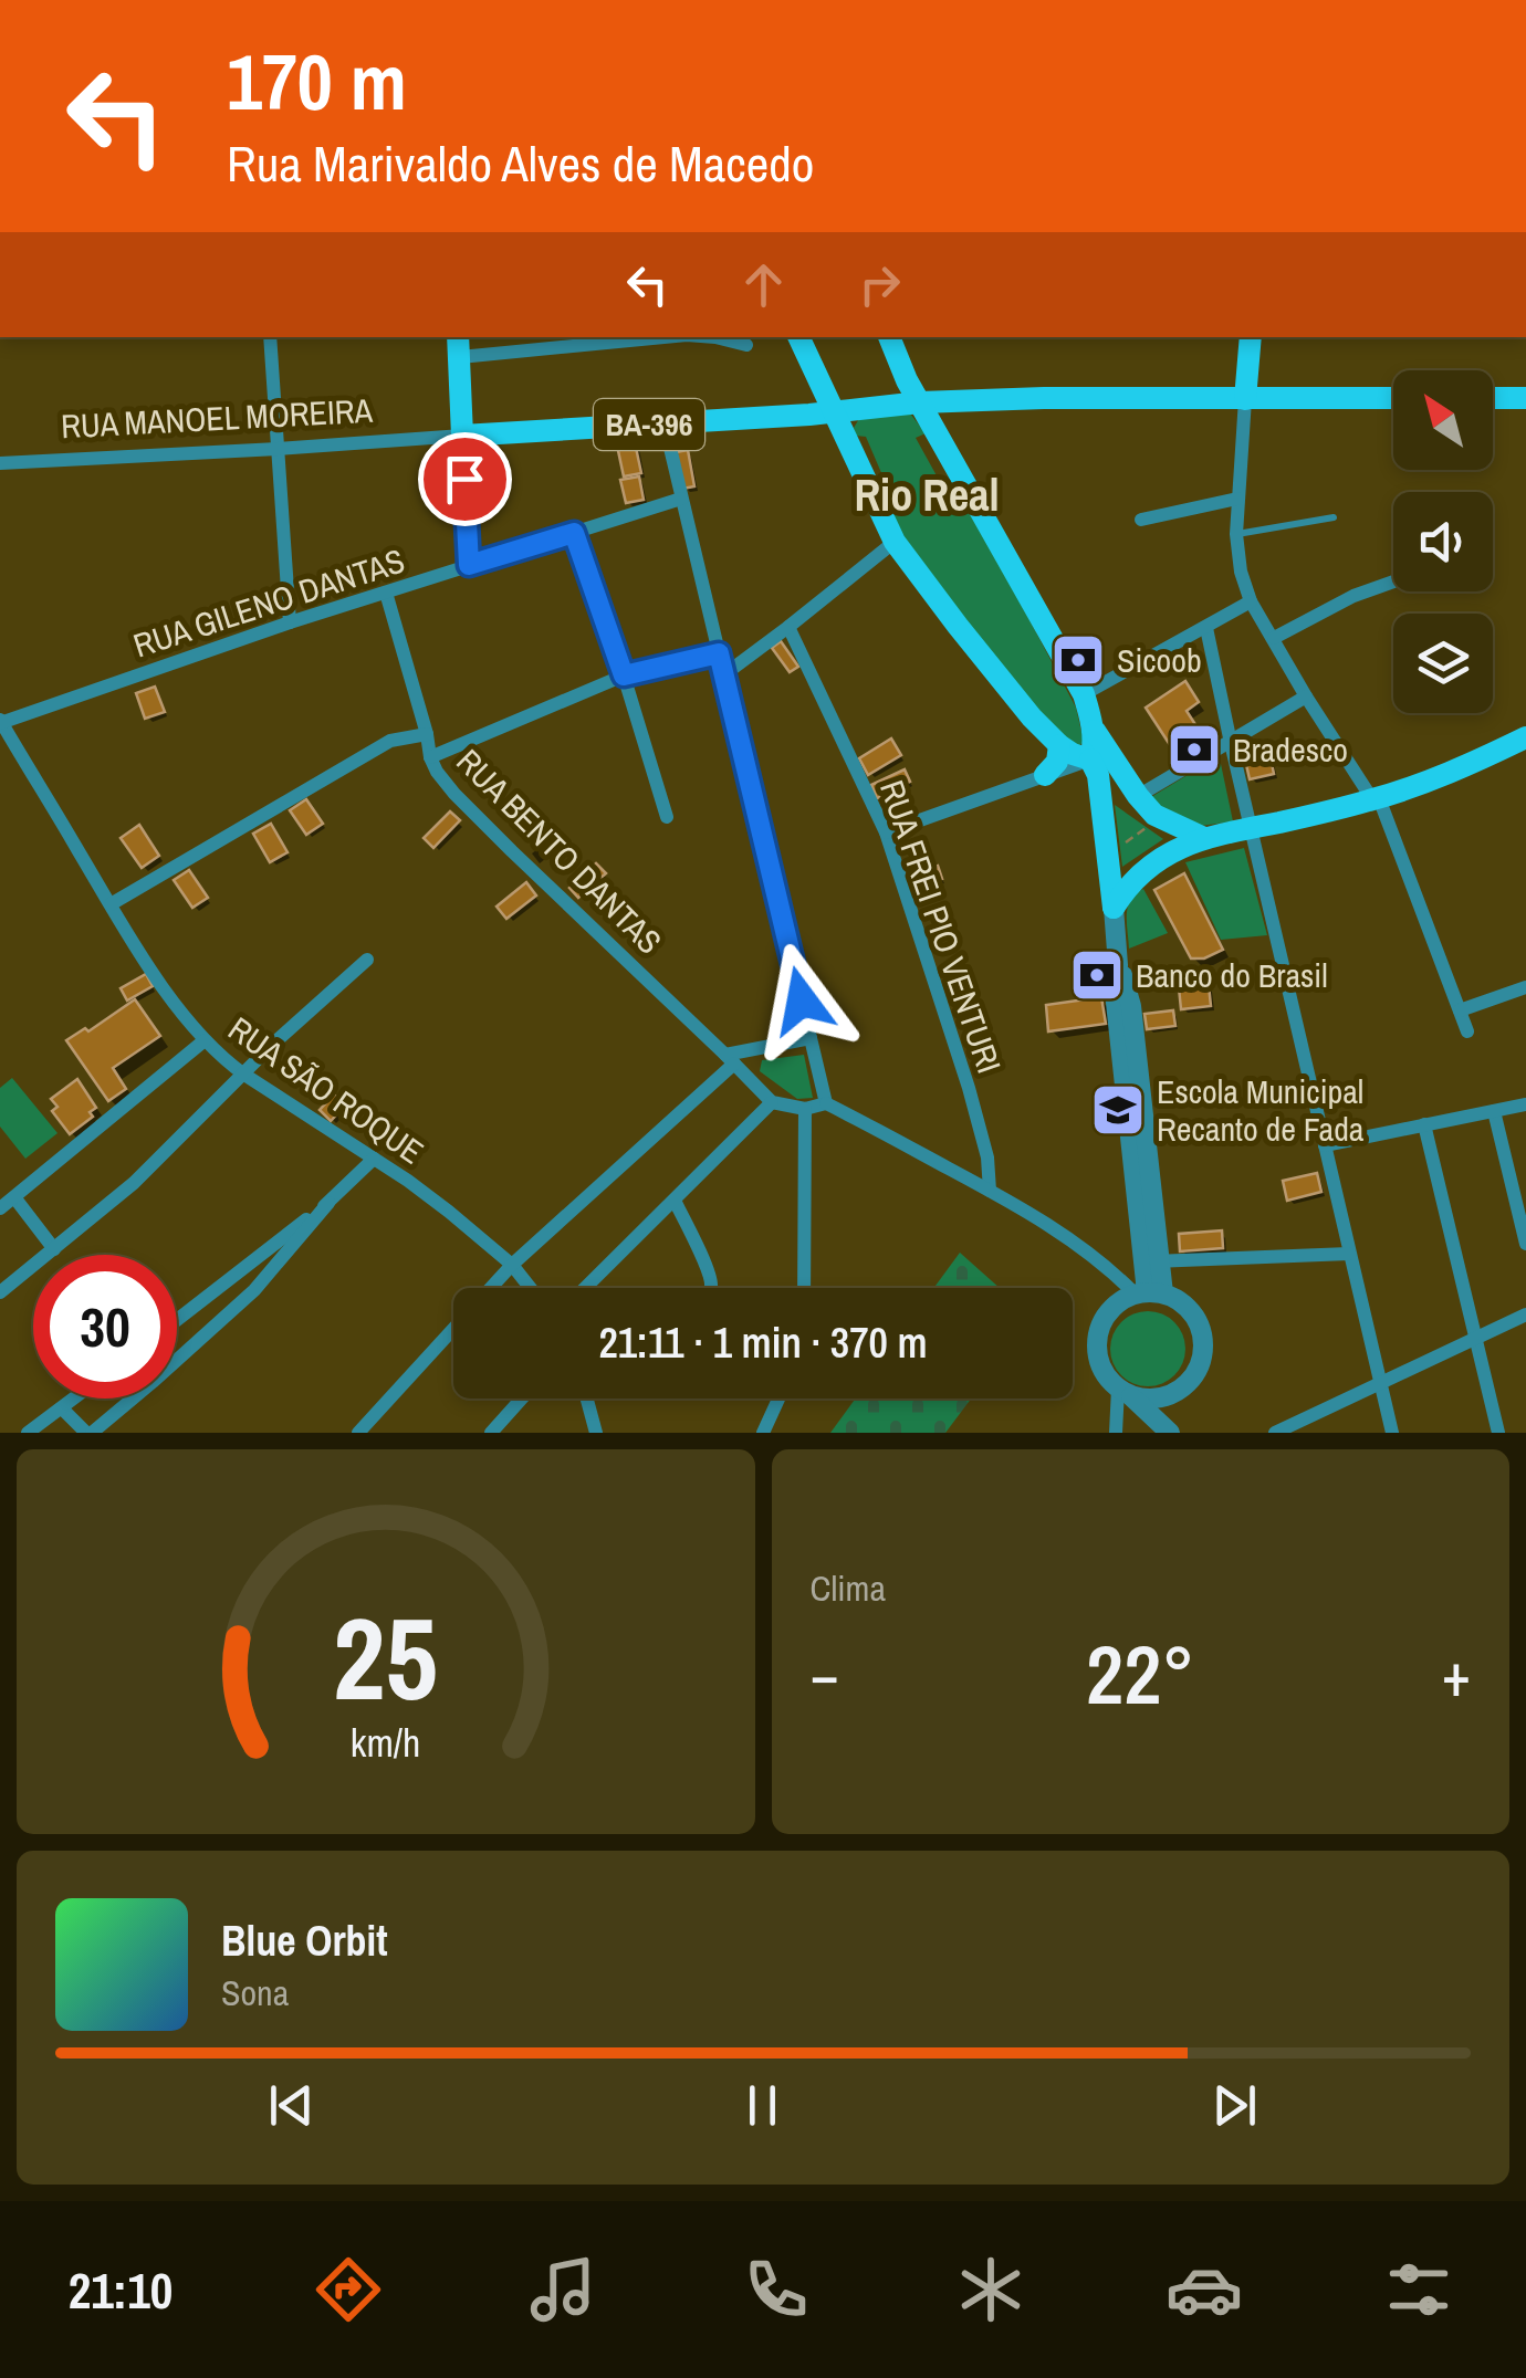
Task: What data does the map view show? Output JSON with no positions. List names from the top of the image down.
{
  "streets": {
    "main road": ["RUA MANOEL MOREIRA", "BA-396"],
    "street": [
      "RUA GILENO DANTAS",
      "RUA BENTO DANTAS",
      "RUA FREI PIO VENTURI",
      "RUA SÃO ROQUE"
    ]
  },
  "crossings": [
    ["RUA MANOEL MOREIRA", "BA-396"],
    ["RUA GILENO DANTAS", "RUA BENTO DANTAS"],
    ["RUA GILENO DANTAS", "RUA SÃO ROQUE"]
  ],
  "districts": ["Rio Real"],
  "places": {
    "bank": ["Sicoob", "Bradesco", "Banco do Brasil"],
    "school or university": ["Escola Municipal Recanto de Fada"]
  },
  "north": "top left",
  "page": {
    "turn": ["170 m", "Rua Marivaldo Alves de Macedo"],
    "limit": "30",
    "trip": "21:11 · 1 min · 370 m",
    "tile": "Clima",
    "heat": ["−", "22°", "+"],
    "song": ["Blue Orbit", "Sona"],
    "tabs": "21:10",
    "gauge": ["25", "km/h"]
  }
}
